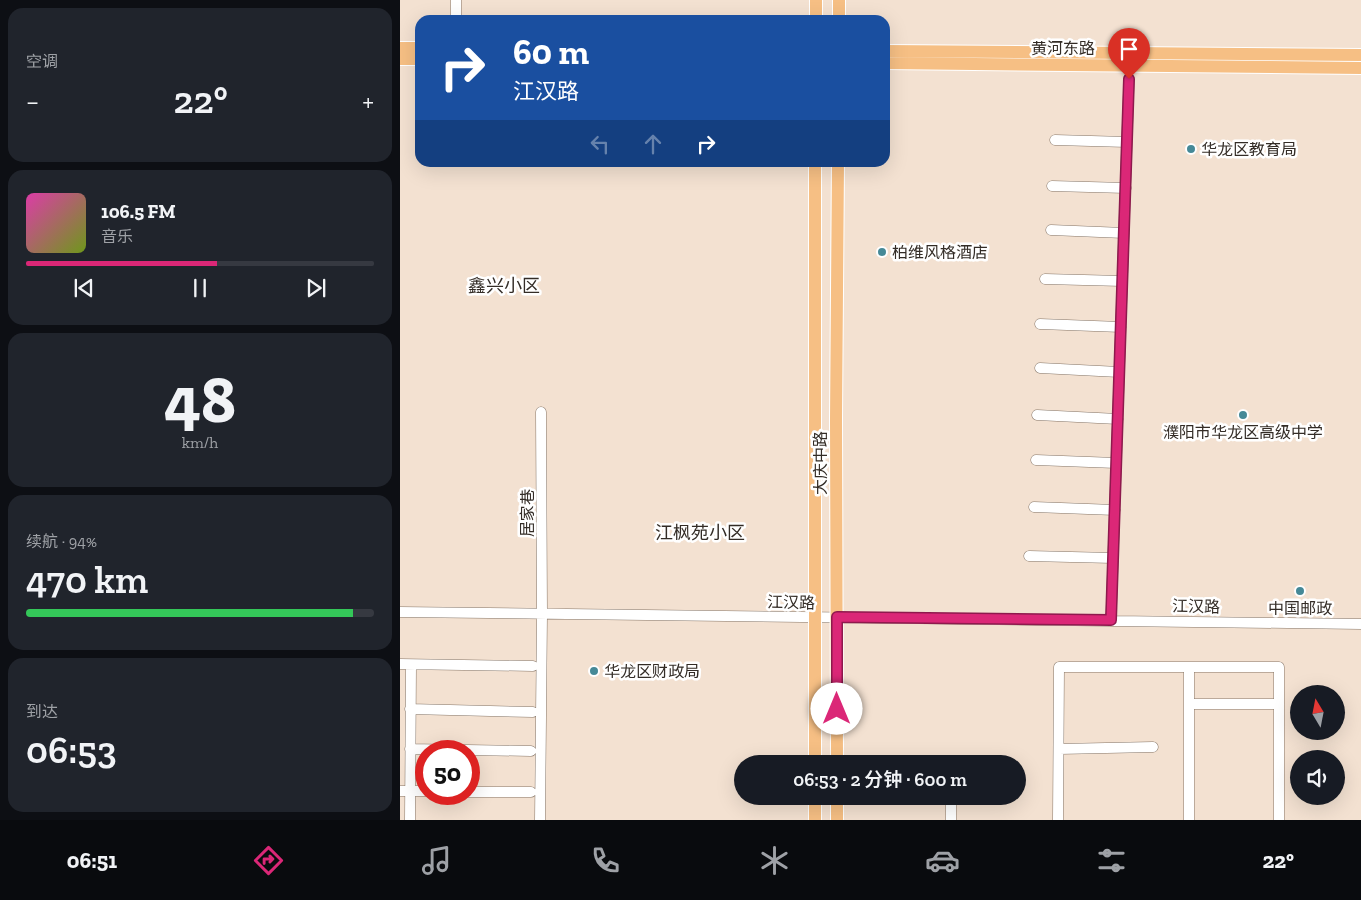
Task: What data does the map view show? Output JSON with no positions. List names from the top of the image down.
{
  "streets": {
    "main road": ["黄河东路", "大庆中路"],
    "street": ["居家巷", "江汉路"]
  },
  "crossings": [
    ["大庆中路", "江汉路"],
    ["居家巷", "江汉路"]
  ],
  "districts": ["鑫兴小区", "江枫苑小区"],
  "places": [
    "华龙区教育局",
    "柏维风格酒店",
    "濮阳市华龙区高级中学",
    "中国邮政",
    "华龙区财政局"
  ],
  "north": "top",
  "page": {
    "tile": [
      "空调",
      ["48", "km/h"],
      ["续航 · 94%", "470 km"],
      ["到达", "06:53"]
    ],
    "turn": ["60 m", "江汉路"],
    "heat": ["−", "22°", "+"],
    "song": ["106.5 FM", "音乐"],
    "limit": "50",
    "trip": "06:53 · 2 分钟 · 600 m",
    "tabs": ["06:51", "22°"]
  }
}
